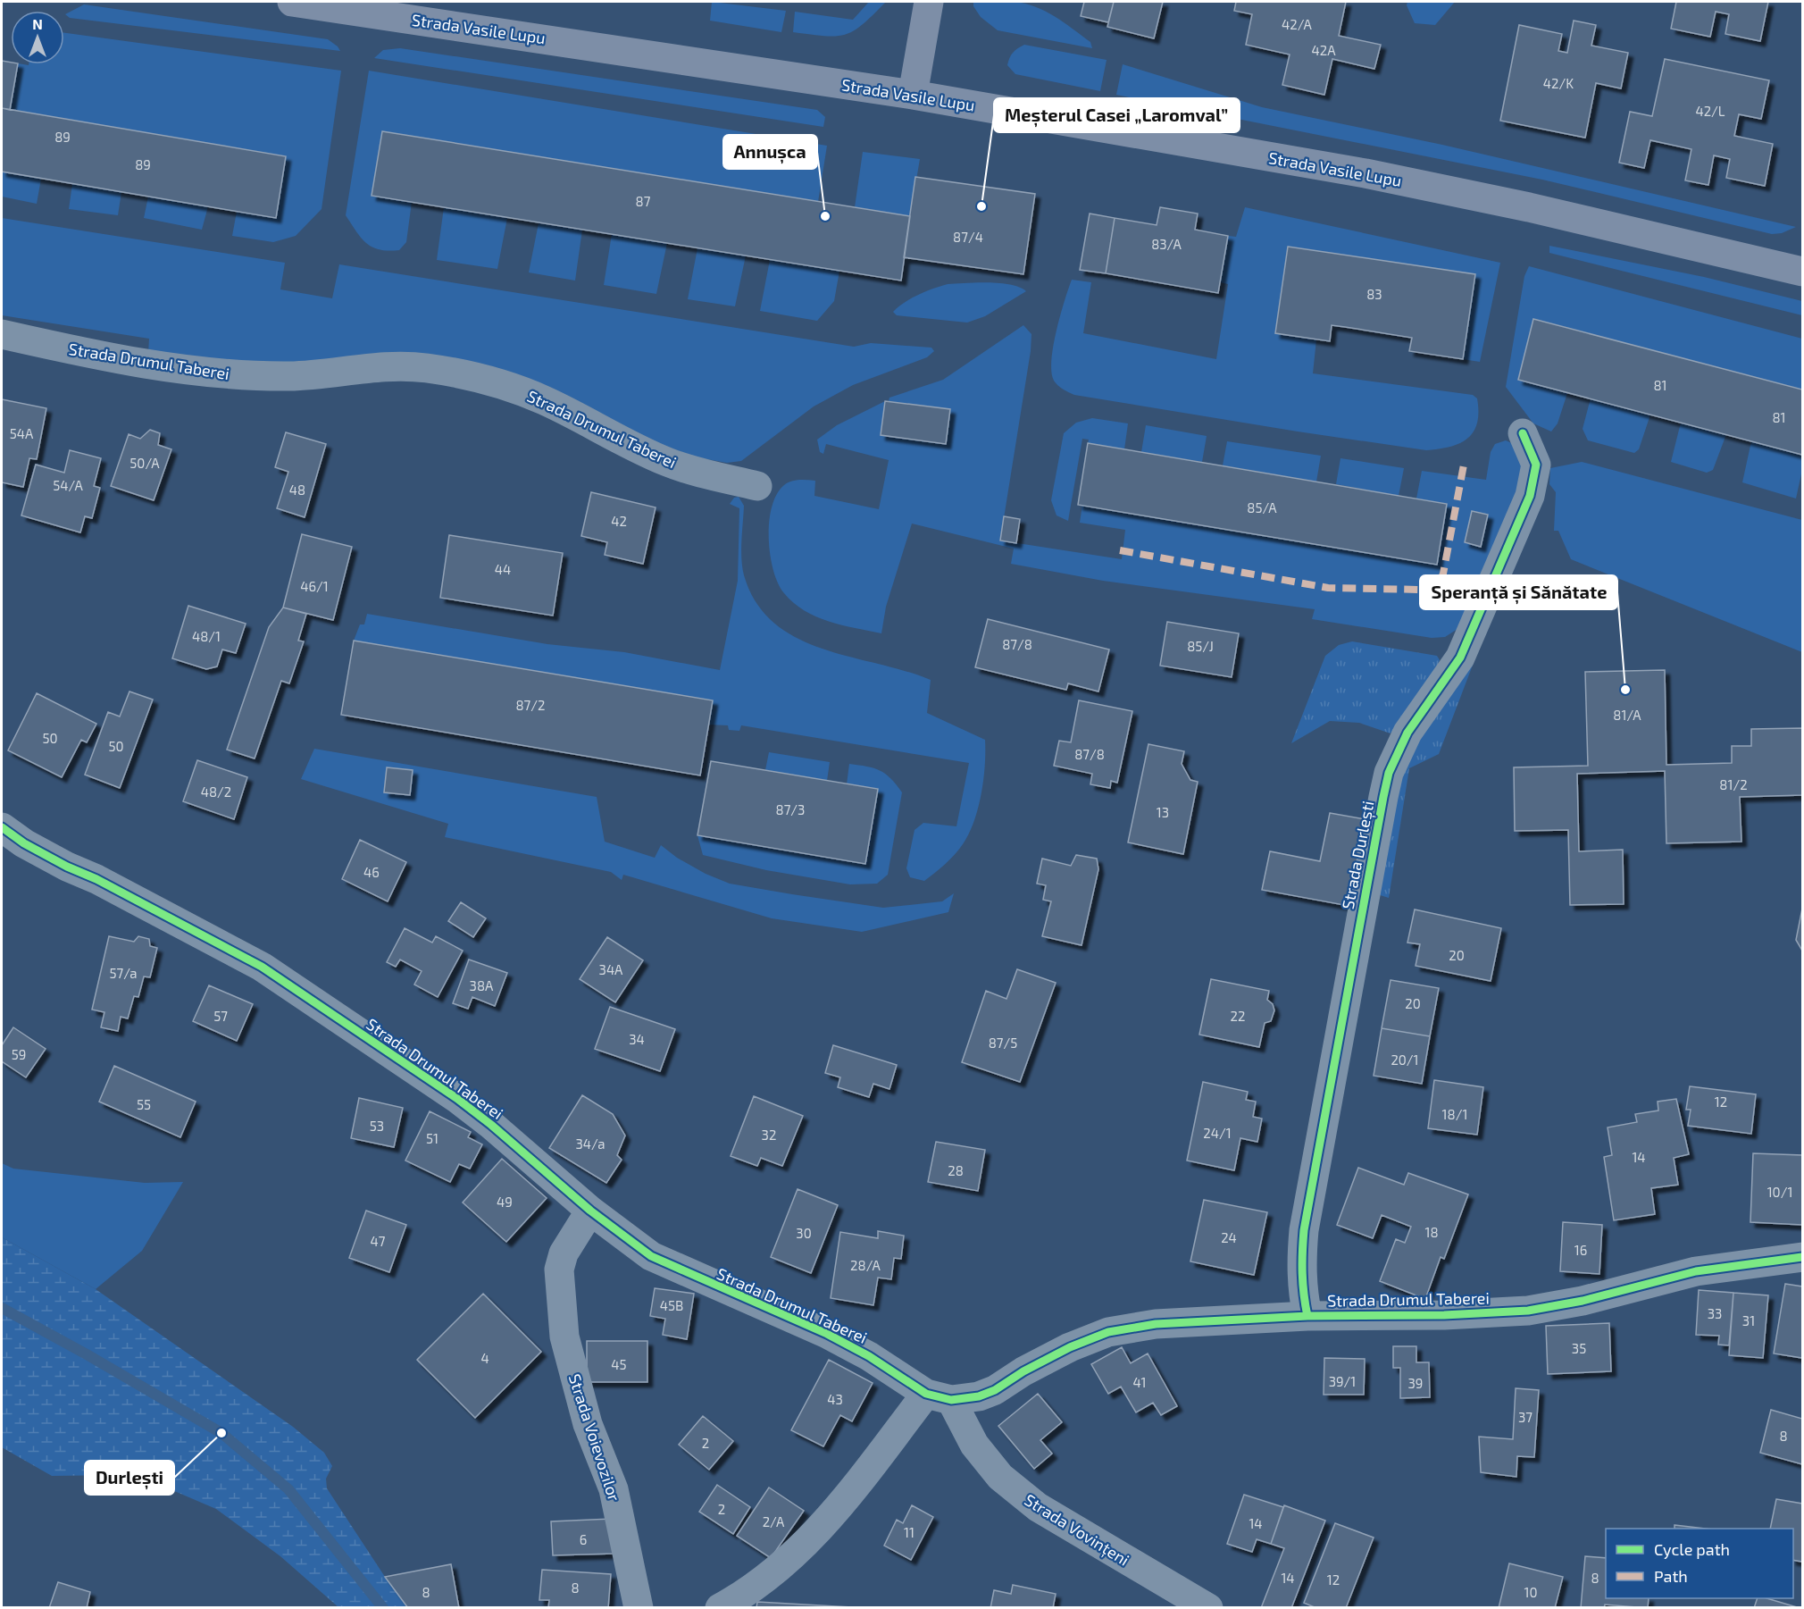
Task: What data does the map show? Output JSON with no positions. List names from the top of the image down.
{
  "streets": {
    "main road": ["Strada Vasile Lupu"],
    "street": [
      "Strada Drumul Taberei",
      "Strada Durlești",
      "Strada Voievozilor",
      "Strada Vovințeni"
    ]
  },
  "crossings": [
    ["Strada Drumul Taberei", "Strada Durlești"],
    ["Strada Drumul Taberei", "Strada Voievozilor"],
    ["Strada Drumul Taberei", "Strada Vovințeni"]
  ],
  "places": [
    "Meșterul Casei „Laromval”",
    "Annușca",
    "Speranță și Sănătate",
    "Durlești"
  ],
  "house_numbers": [
    "42/A",
    "42A",
    "42/K",
    "42/L",
    "89",
    "89",
    "87",
    "87/4",
    "83/A",
    "83",
    "81",
    "81",
    "54A",
    "50/A",
    "54/A",
    "48",
    "85/A",
    "42",
    "44",
    "46/1",
    "48/1",
    "87/8",
    "85/J",
    "87/2",
    "81/A",
    "50",
    "50",
    "87/8",
    "81/2",
    "48/2",
    "87/3",
    "13",
    "46",
    "20",
    "34A",
    "57/a",
    "38A",
    "20",
    "57",
    "22",
    "34",
    "87/5",
    "59",
    "20/1",
    "12",
    "55",
    "18/1",
    "53",
    "24/1",
    "32",
    "51",
    "34/a",
    "14",
    "28",
    "10/1",
    "49",
    "18",
    "30",
    "24",
    "47",
    "16",
    "28/A",
    "45B",
    "33",
    "31",
    "35",
    "4",
    "45",
    "39/1",
    "41",
    "39",
    "43",
    "37",
    "8",
    "2",
    "2",
    "2/A",
    "14",
    "11",
    "6",
    "14",
    "8",
    "12",
    "8",
    "8",
    "10"
  ],
  "legend": ["Cycle path", "Path"],
  "north": "top"
}
